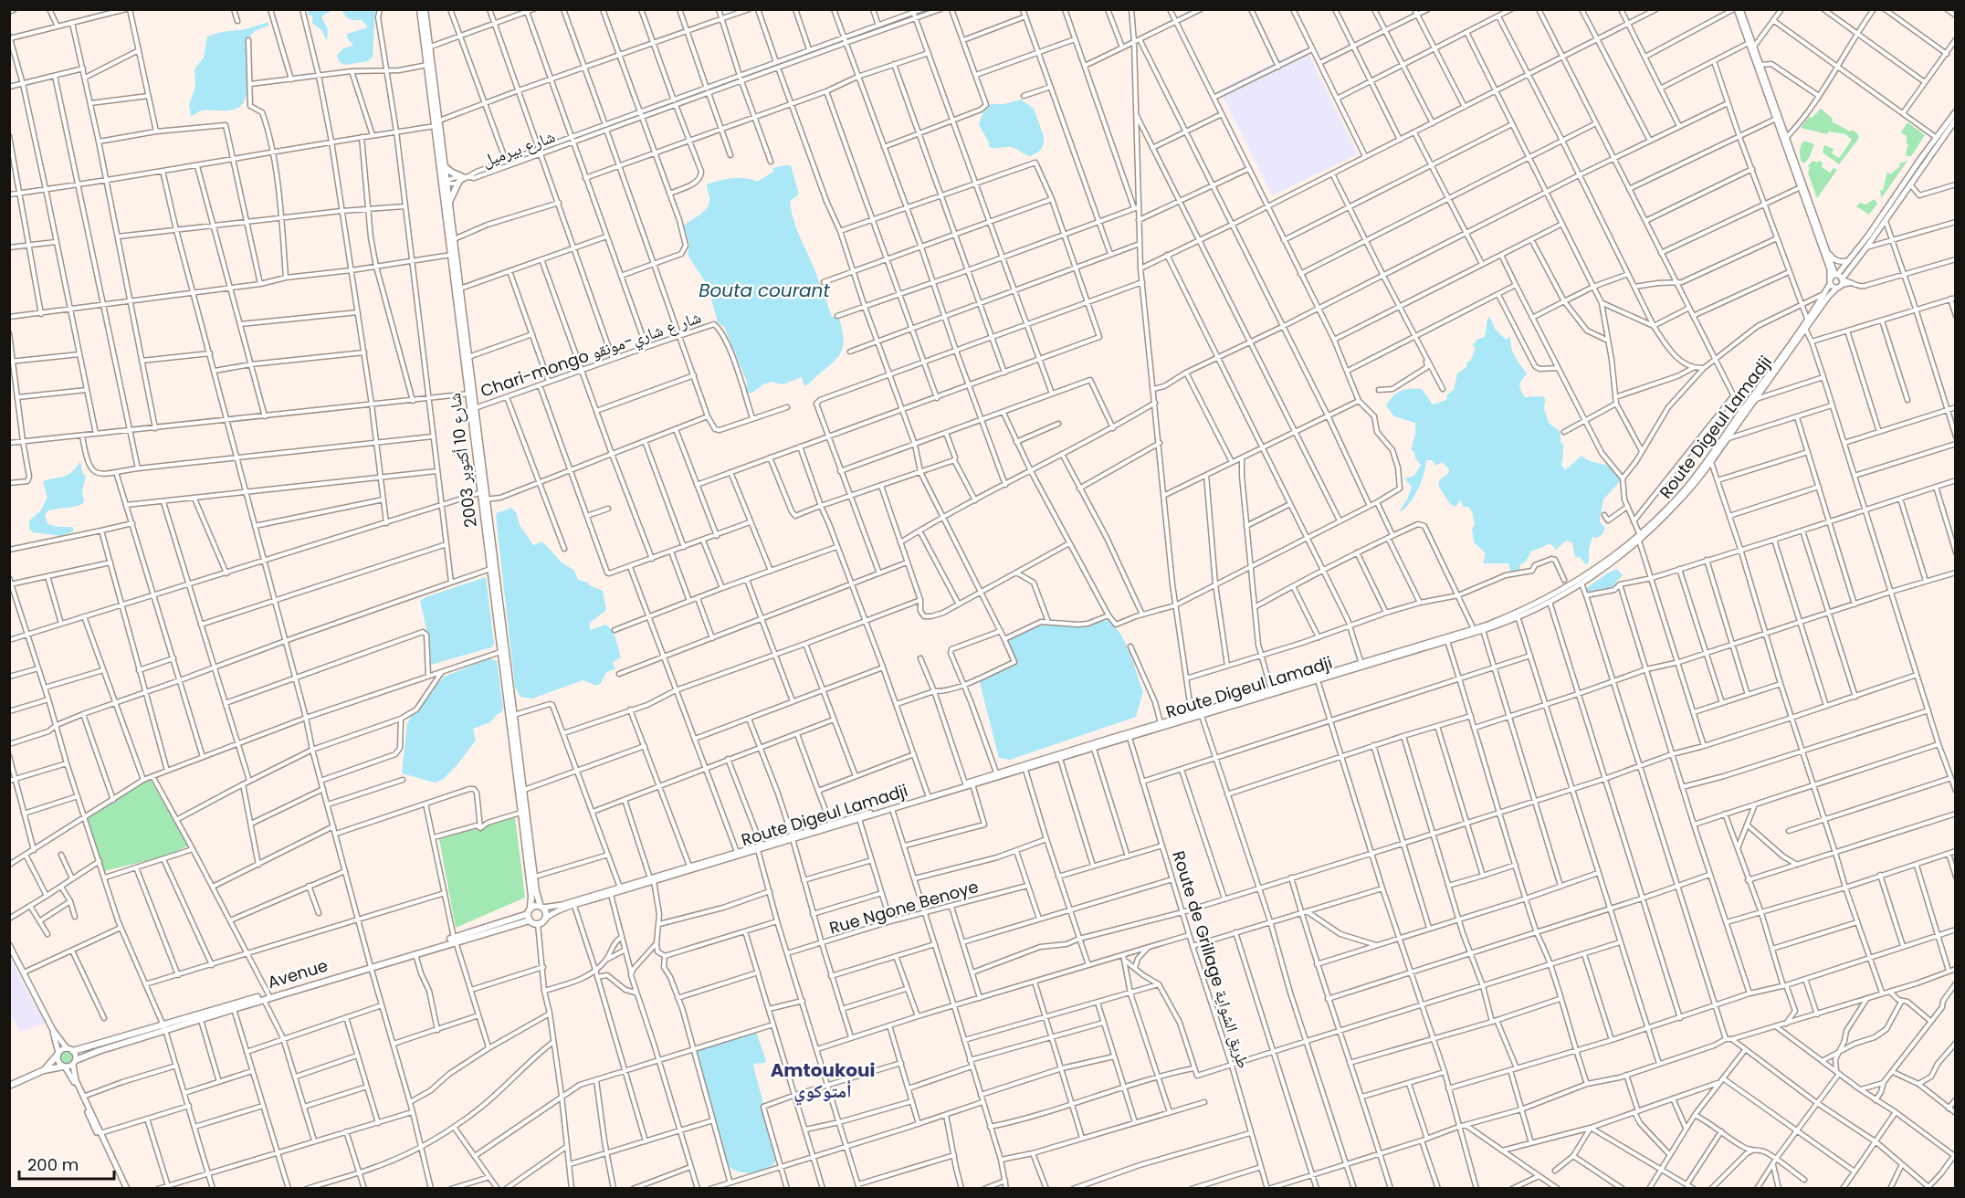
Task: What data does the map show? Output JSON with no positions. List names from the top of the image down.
{
  "streets": {
    "highway": ["شارع 10 أكتوبر 2003", "Avenue"],
    "main road": ["Route Digeul Lamadji"],
    "street": [
      "شارع بيرميل",
      "Chari-mongo شار ع شاري-مونقو",
      "Rue Ngone Benoye",
      "Route de Grillage طريق الشواية"
    ]
  },
  "crossings": [
    ["Chari-mongo شار ع شاري-مونقو", "شارع 10 أكتوبر 2003"],
    ["Route Digeul Lamadji", "شارع 10 أكتوبر 2003"],
    ["Route Digeul Lamadji", "Route de Grillage طريق الشواية"]
  ],
  "districts": ["Amtoukoui أمتوكوي"],
  "water": ["Bouta courant"],
  "scale_bar": "200 m"
}
